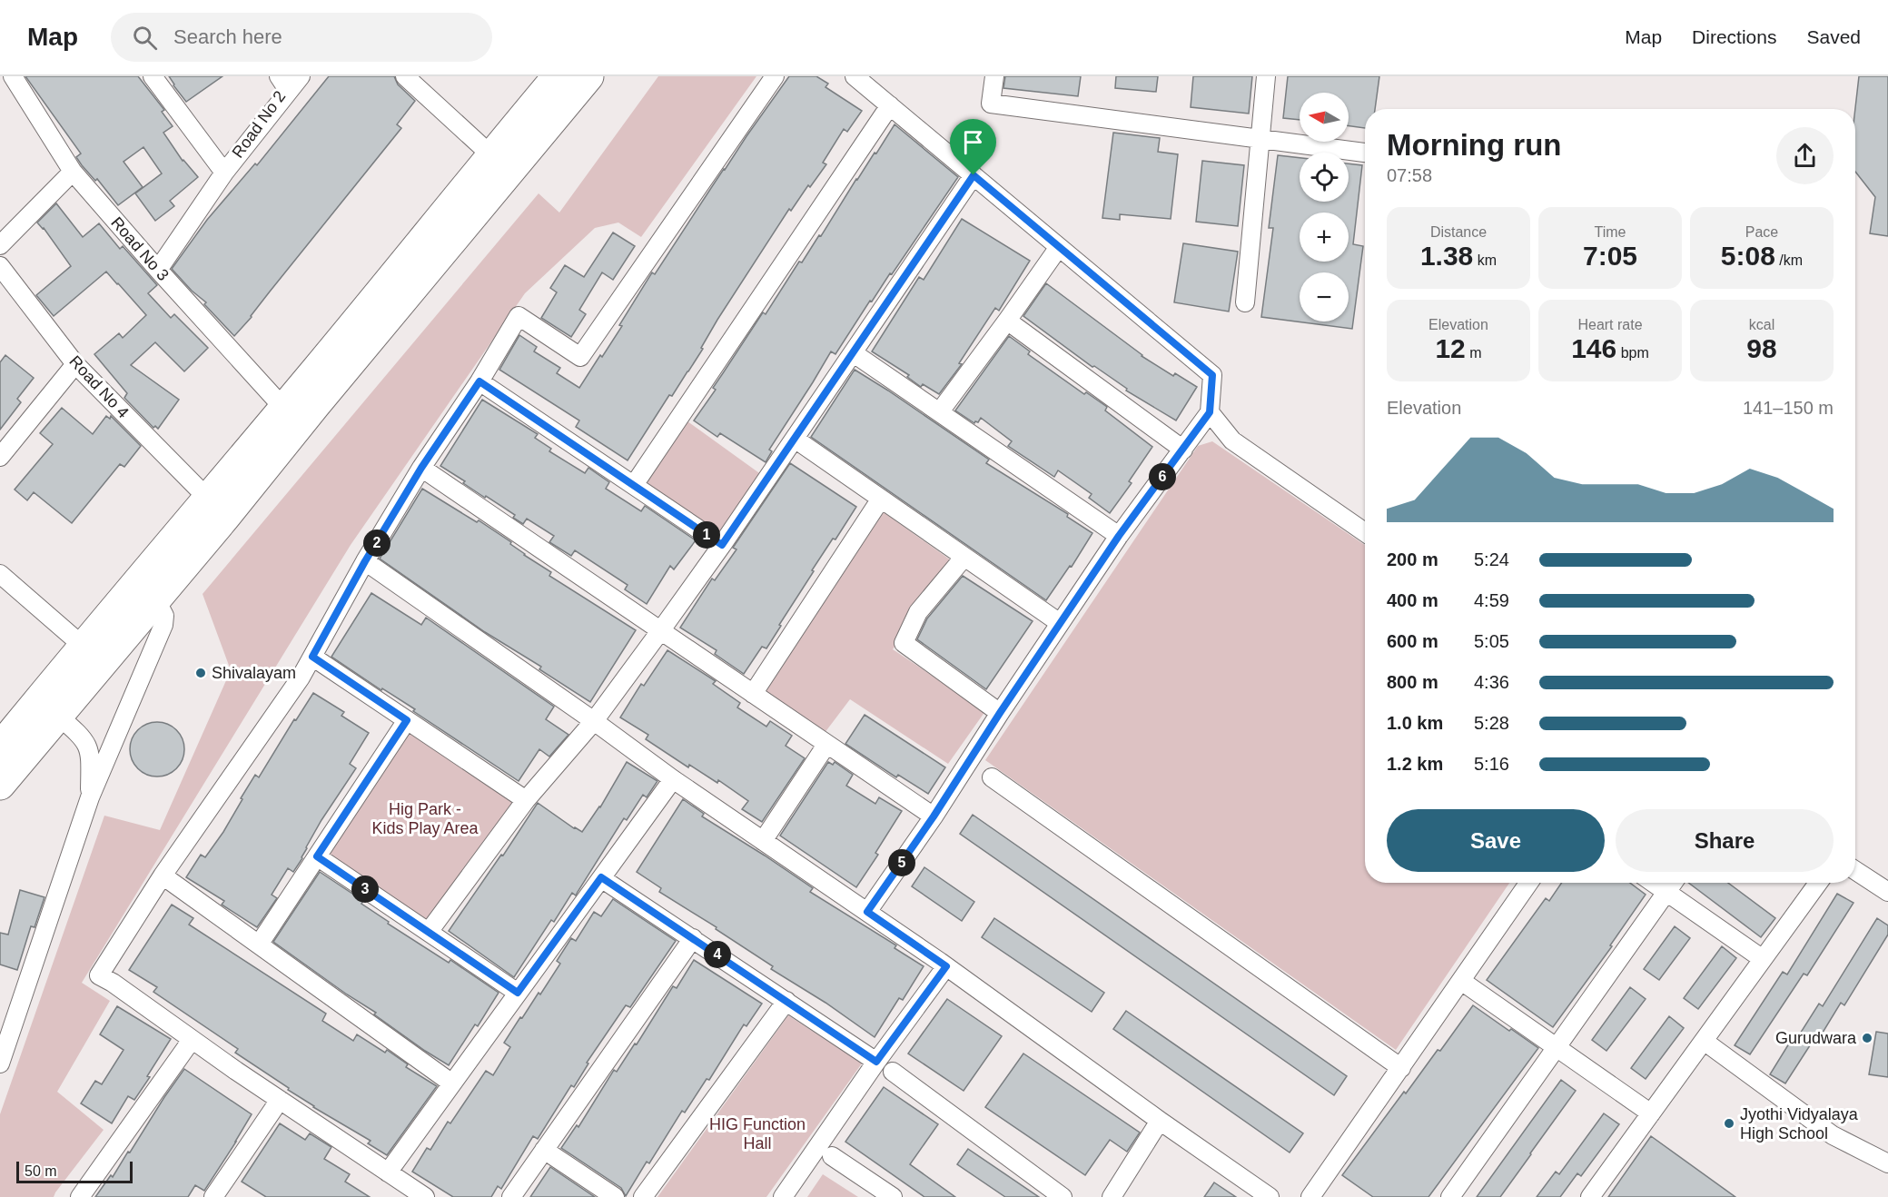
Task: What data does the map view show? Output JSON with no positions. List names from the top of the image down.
{
  "streets": {
    "street": ["Road No 2", "Road No 3", "Road No 4"]
  },
  "crossings": [
    ["Road No 2", "Road No 3"]
  ],
  "parks": ["Hig Park - Kids Play Area", "HIG Function Hall"],
  "places": ["Shivalayam", "Gurudwara", "Jyothi Vidyalaya High School"],
  "scale_bar": "50 m",
  "north": "left",
  "page": {
    "header": "Map",
    "search": "Search here",
    "nav": ["Map", "Directions", "Saved"],
    "map_buttons": ["+", "−"],
    "heading": ["Morning run", "07:58"],
    "stats": [
      ["Distance", "1.38 km"],
      ["Time", "7:05"],
      ["Pace", "5:08 /km"],
      ["Elevation", "12 m"],
      ["Heart rate", "146 bpm"],
      ["kcal", "98"]
    ],
    "chart": ["Elevation", "141–150 m"],
    "pins": [
      "6",
      "1",
      "2",
      "5",
      "3",
      "4"
    ],
    "list": [
      {
        "name": "200 m",
        "note": "5:24"
      },
      {
        "name": "400 m",
        "note": "4:59"
      },
      {
        "name": "600 m",
        "note": "5:05"
      },
      {
        "name": "800 m",
        "note": "4:36"
      },
      {
        "name": "1.0 km",
        "note": "5:28"
      },
      {
        "name": "1.2 km",
        "note": "5:16"
      }
    ],
    "buttons": ["Save", "Share"],
    "scale": "50 m"
  }
}
